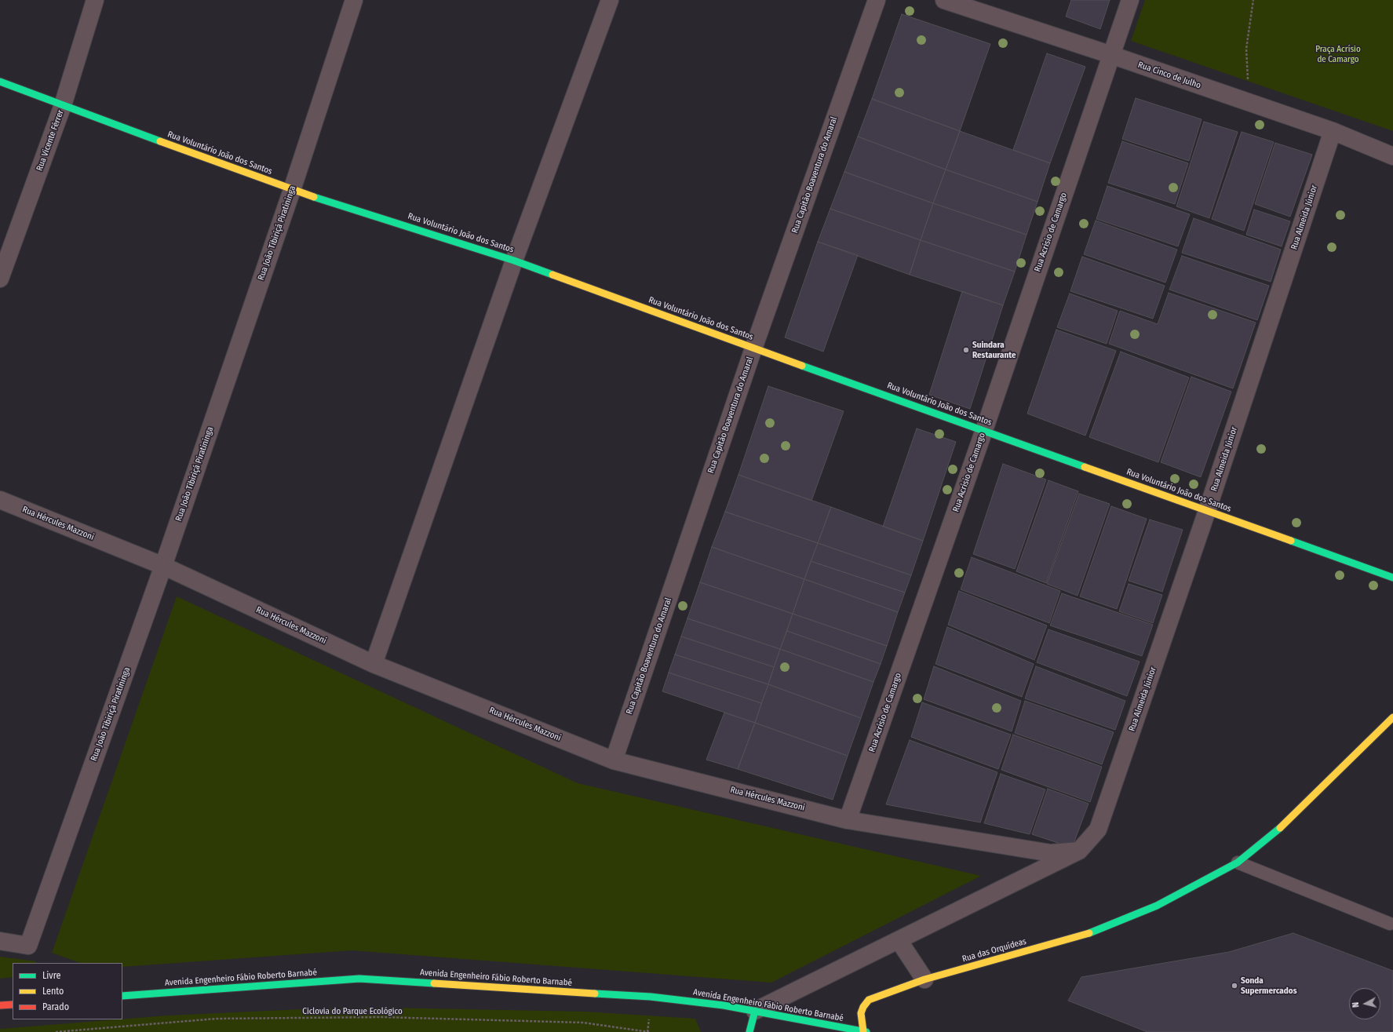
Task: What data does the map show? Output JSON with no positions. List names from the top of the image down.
{
  "streets": {
    "street": [
      "Rua Cinco de Julho",
      "Rua Vicente Férrer",
      "Rua Voluntário João dos Santos",
      "Rua Capitão Boaventura do Amaral",
      "Rua Almeida Júnior",
      "Rua Acrísio de Camargo",
      "Rua João Tibiriçá Piratininga",
      "Rua Hércules Mazzoni",
      "Rua das Orquídeas",
      "Avenida Engenheiro Fábio Roberto Barnabé"
    ],
    "path": ["Ciclovia do Parque Ecológico"]
  },
  "crossings": [
    ["Rua Cinco de Julho", "Rua Almeida Júnior"],
    ["Rua Cinco de Julho", "Rua Acrísio de Camargo"],
    ["Rua Vicente Férrer", "Rua Voluntário João dos Santos"],
    ["Rua Voluntário João dos Santos", "Rua Capitão Boaventura do Amaral"],
    ["Rua Voluntário João dos Santos", "Rua Almeida Júnior"],
    ["Rua Voluntário João dos Santos", "Rua Acrísio de Camargo"],
    ["Rua Voluntário João dos Santos", "Rua João Tibiriçá Piratininga"],
    ["Rua Capitão Boaventura do Amaral", "Rua Hércules Mazzoni"],
    ["Rua Almeida Júnior", "Rua Hércules Mazzoni"],
    ["Rua Acrísio de Camargo", "Rua Hércules Mazzoni"],
    ["Rua João Tibiriçá Piratininga", "Rua Hércules Mazzoni"],
    ["Rua das Orquídeas", "Avenida Engenheiro Fábio Roberto Barnabé"]
  ],
  "parks": ["Praça Acrísio de Camargo"],
  "places": ["Suindara Restaurante", "Sonda Supermercados"],
  "legend": ["Livre", "Lento", "Parado"],
  "north": "left"
}
